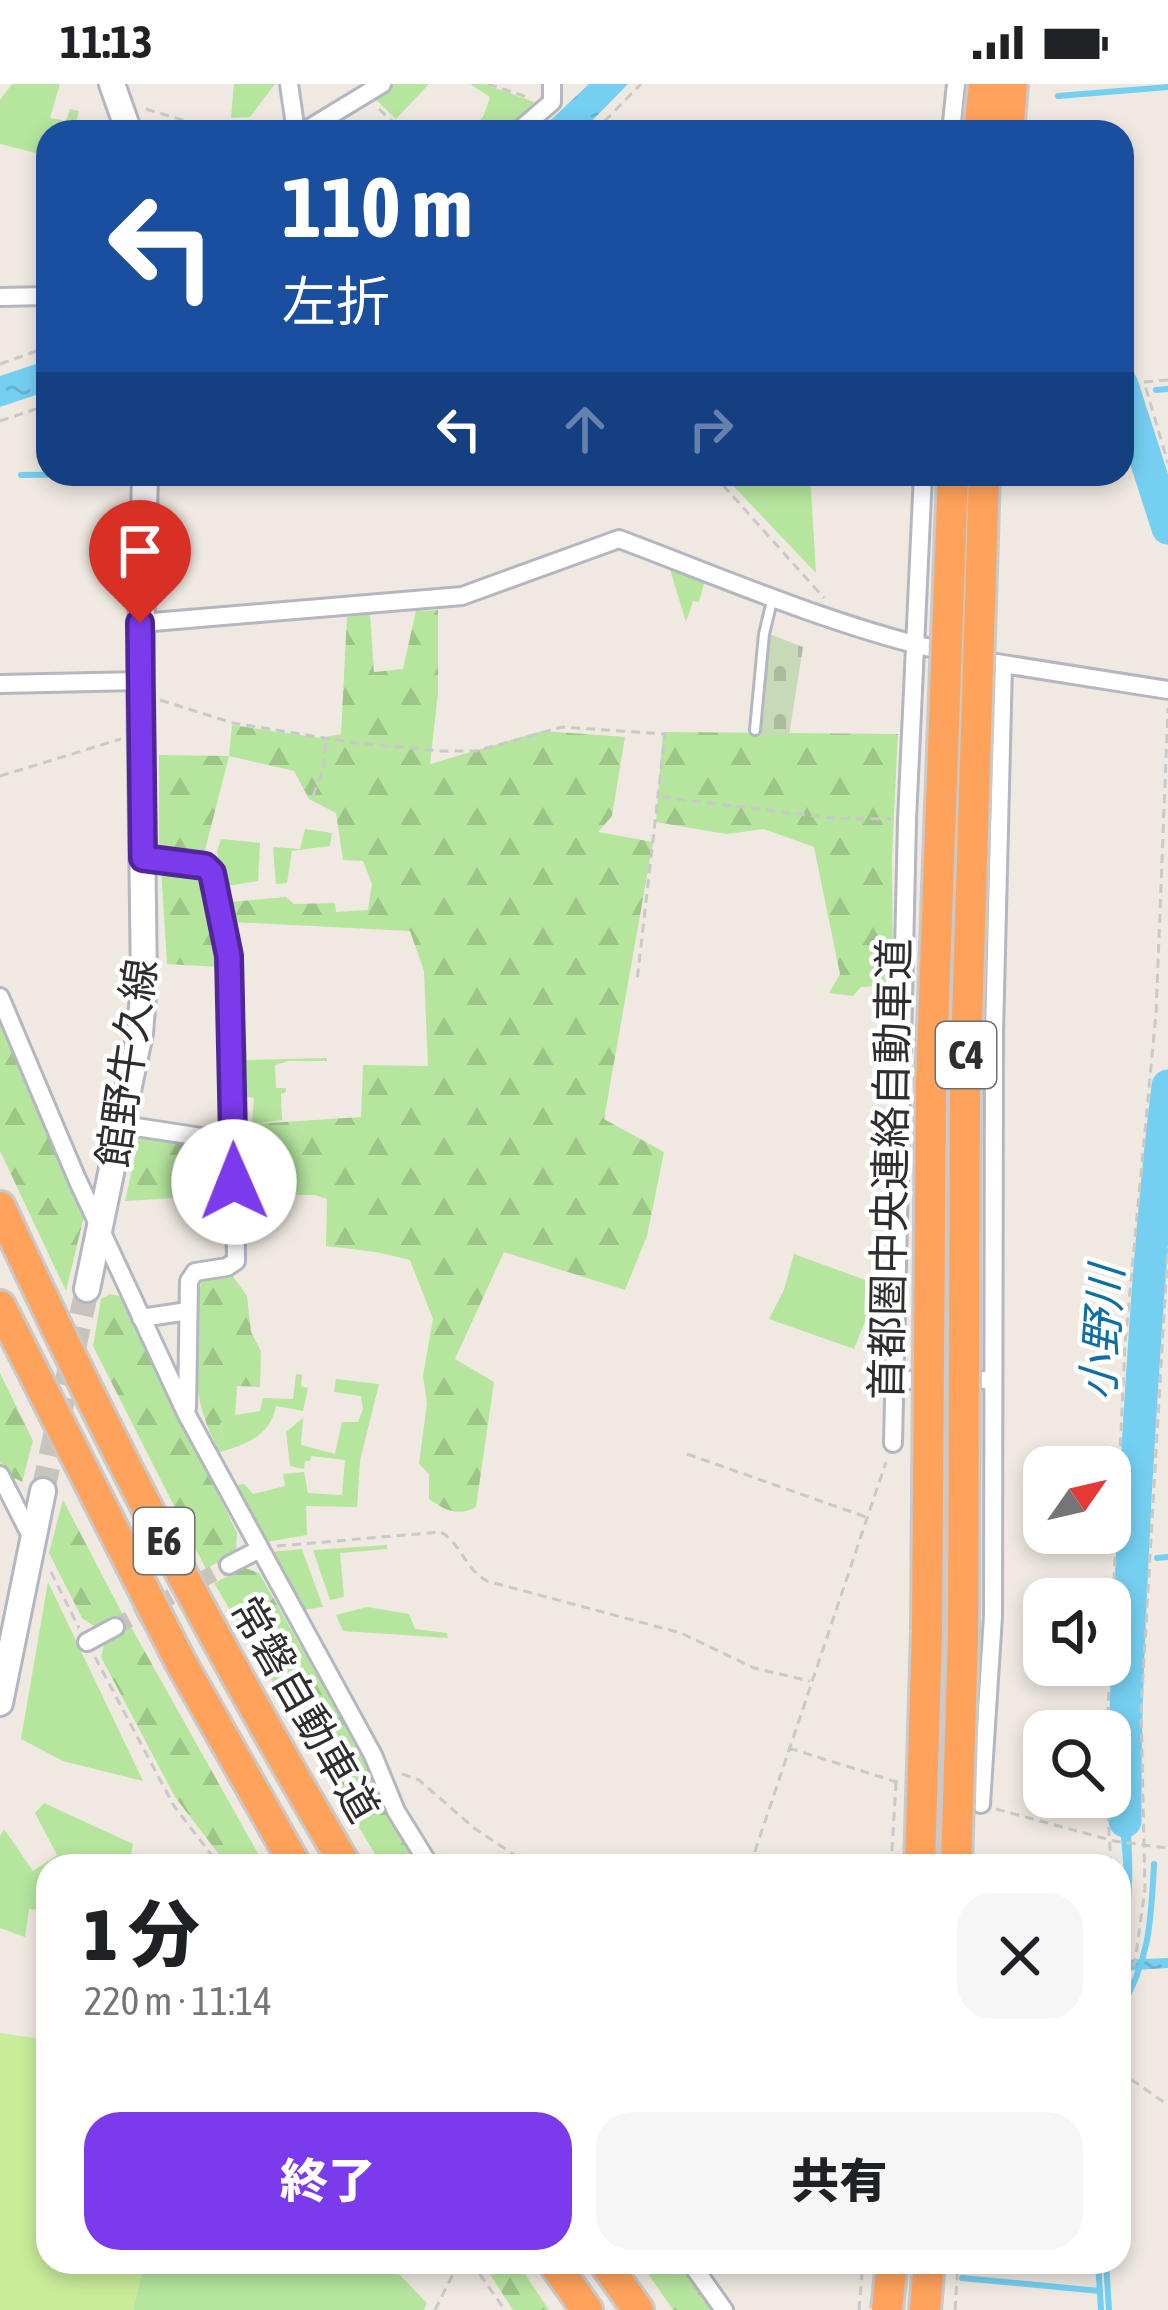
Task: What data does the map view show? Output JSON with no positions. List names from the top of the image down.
{
  "streets": {
    "highway": [
      "C4",
      "首都圏中央連絡自動車道",
      "E6",
      "常磐自動車道"
    ],
    "main road": ["館野牛久線"]
  },
  "water": ["小野川"],
  "north": "top right",
  "page": {
    "status": "11:13",
    "turn": ["110 m", "左折"],
    "heading": ["1 分", "220 m · 11:14"],
    "buttons": ["終了", "共有"]
  }
}
